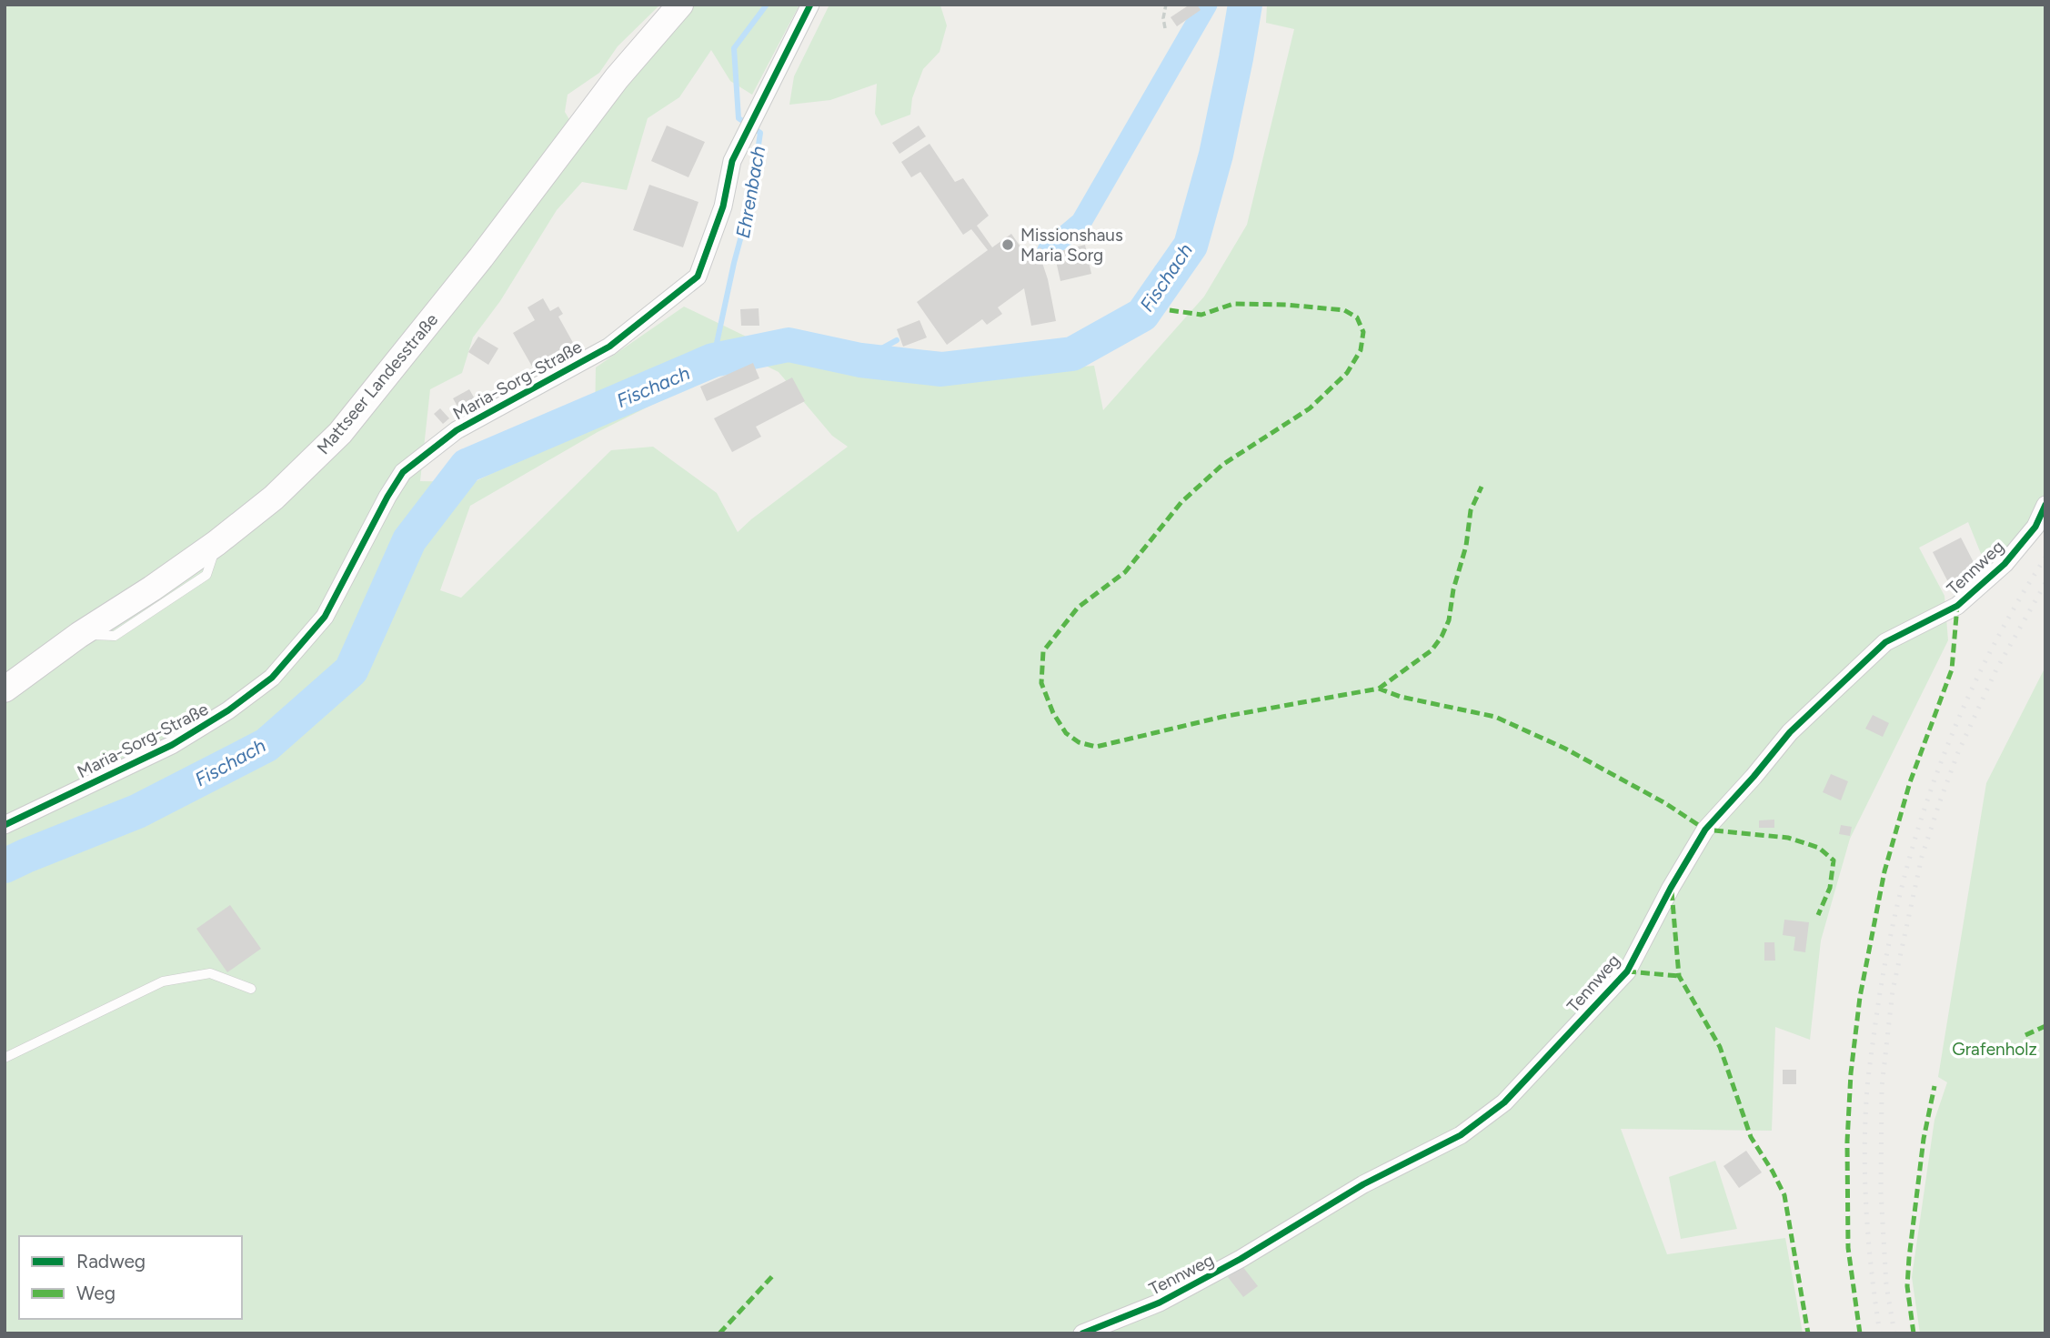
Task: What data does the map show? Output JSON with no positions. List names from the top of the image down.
{
  "streets": {
    "main road": ["Mattseer Landesstraße"],
    "street": ["Maria-Sorg-Straße", "Tennweg"]
  },
  "water": ["Ehrenbach", "Fischach"],
  "parks": ["Grafenholz"],
  "places": ["Missionshaus Maria Sorg"],
  "legend": ["Radweg", "Weg"]
}
